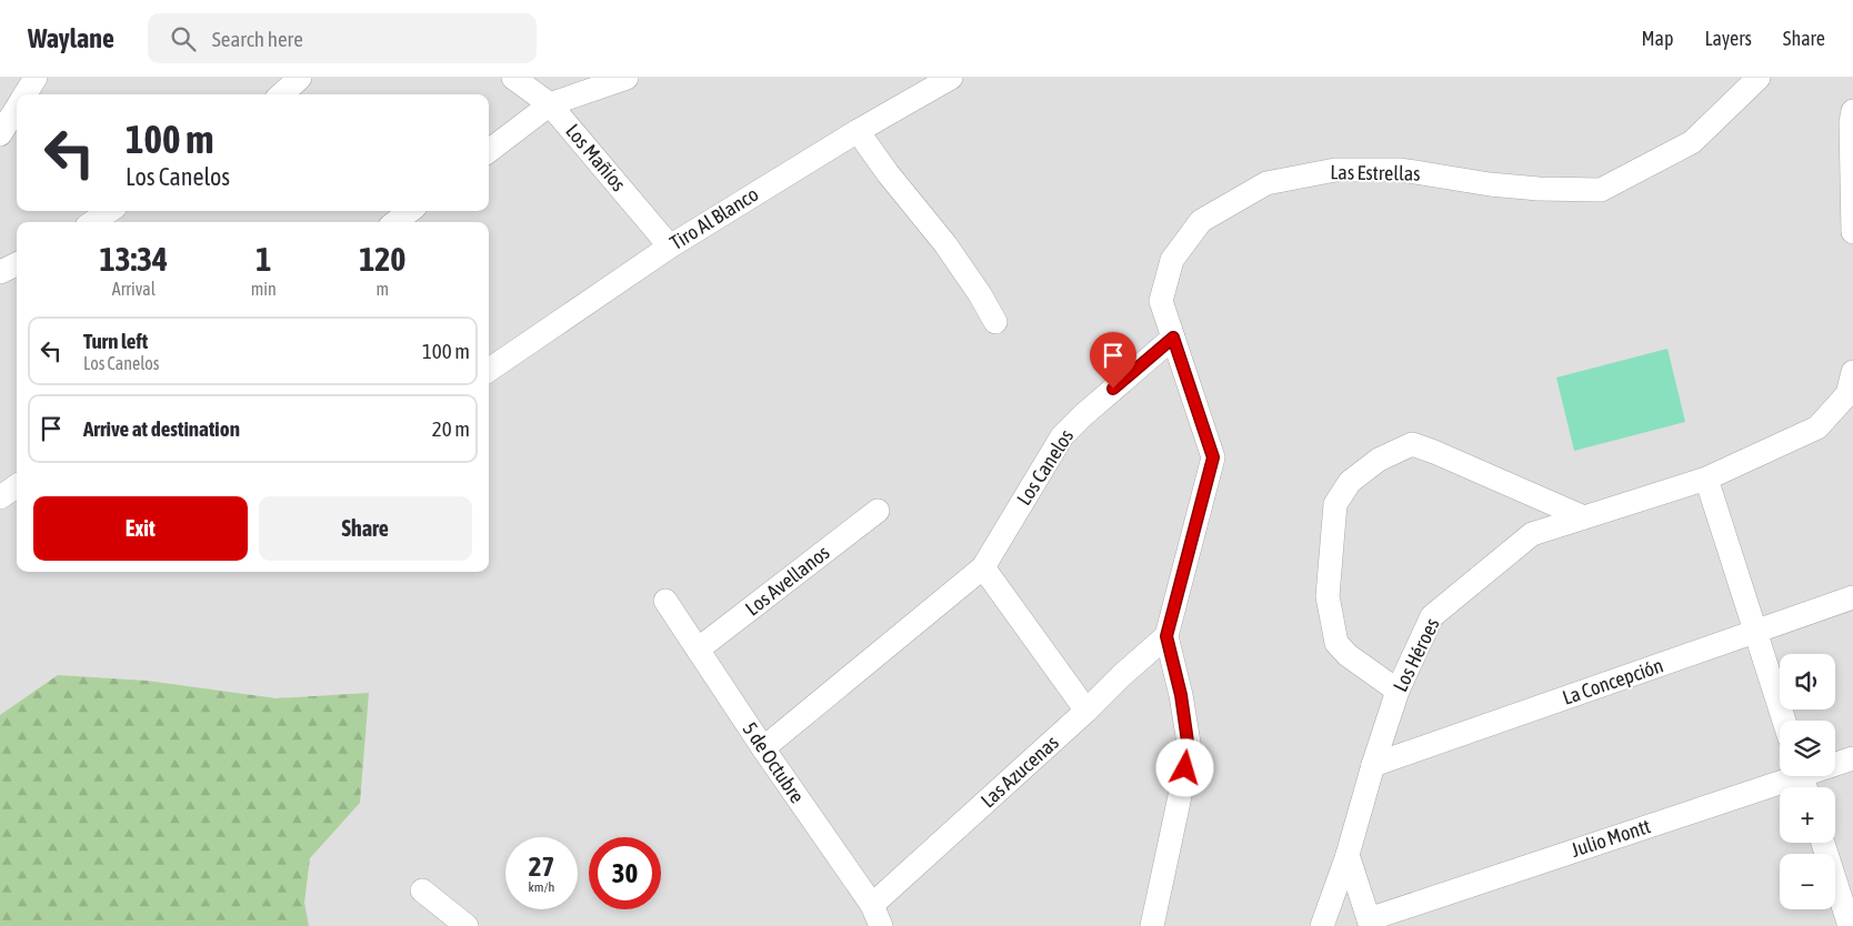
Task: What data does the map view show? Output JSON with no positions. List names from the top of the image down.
{
  "streets": {
    "street": [
      "Los Mañíos",
      "Las Estrellas",
      "Tiro Al Blanco",
      "Los Canelos",
      "Los Avellanos",
      "Los Héroes",
      "La Concepción",
      "5 de Octubre",
      "Las Azucenas",
      "Julio Montt"
    ]
  },
  "crossings": [
    ["Los Mañíos", "Tiro Al Blanco"],
    ["Las Estrellas", "Los Canelos"],
    ["Las Estrellas", "Las Azucenas"],
    ["Los Canelos", "5 de Octubre"],
    ["Los Avellanos", "5 de Octubre"],
    ["Los Héroes", "La Concepción"],
    ["5 de Octubre", "Las Azucenas"]
  ],
  "page": {
    "header": "Waylane",
    "search": "Search here",
    "nav": ["Map", "Layers", "Share"],
    "turn": ["100 m", "Los Canelos"],
    "eta": [
      "13:34",
      "Arrival",
      "1",
      "min",
      "120",
      "m"
    ],
    "list": [
      {
        "name": "Turn left",
        "note": "Los Canelos",
        "value": "100 m"
      },
      {
        "name": "Arrive at destination",
        "value": "20 m"
      }
    ],
    "buttons": ["Exit", "Share"],
    "map_buttons": ["+", "−"],
    "speed": "27 km/h",
    "limit": "30"
  }
}
